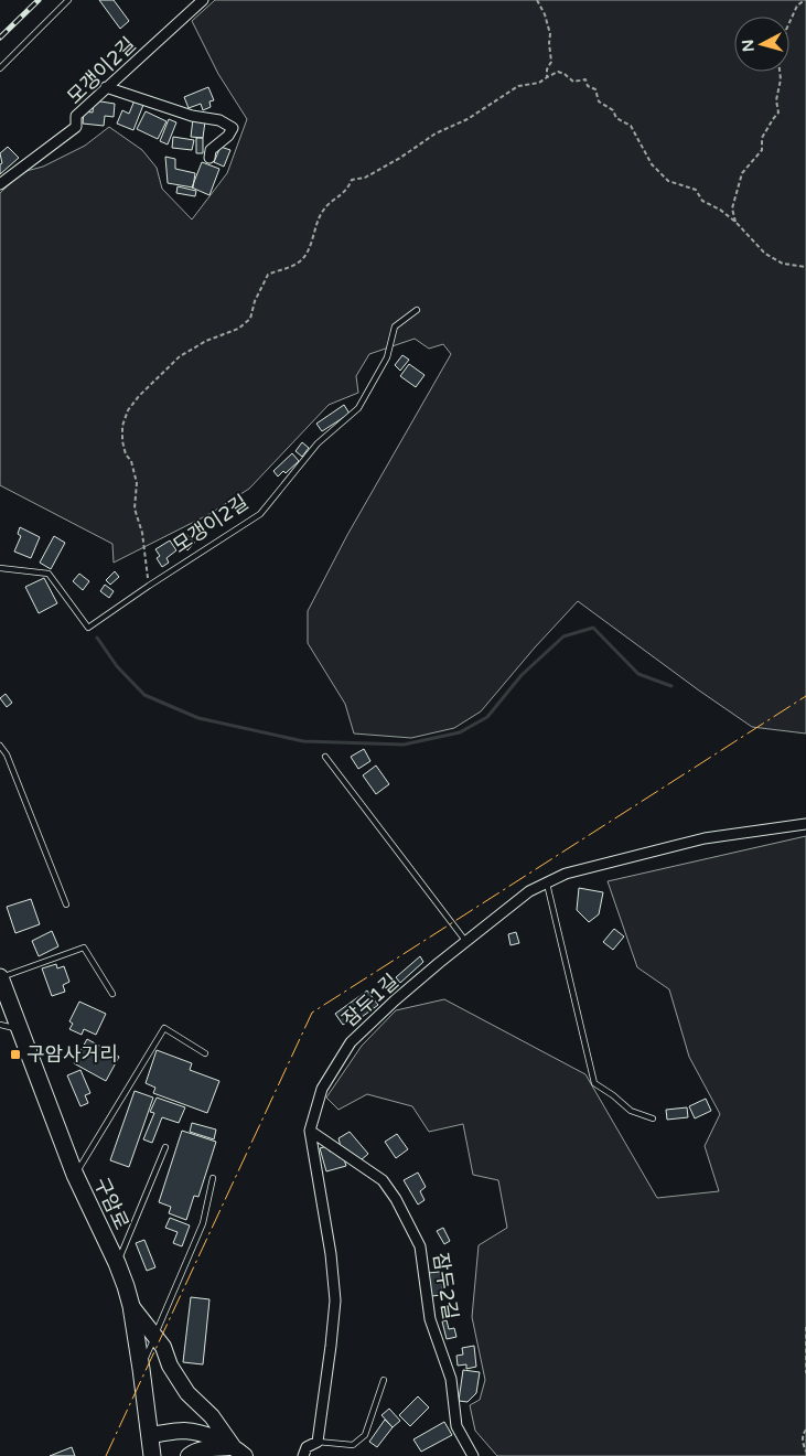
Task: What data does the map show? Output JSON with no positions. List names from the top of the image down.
{
  "streets": {
    "main road": ["구암로"],
    "street": ["모갱이2길", "잠두1길", "잠두2길"]
  },
  "crossings": [
    ["잠두1길", "잠두2길"]
  ],
  "places": {
    "transit": ["구암사거리"]
  },
  "north": "left"
}
